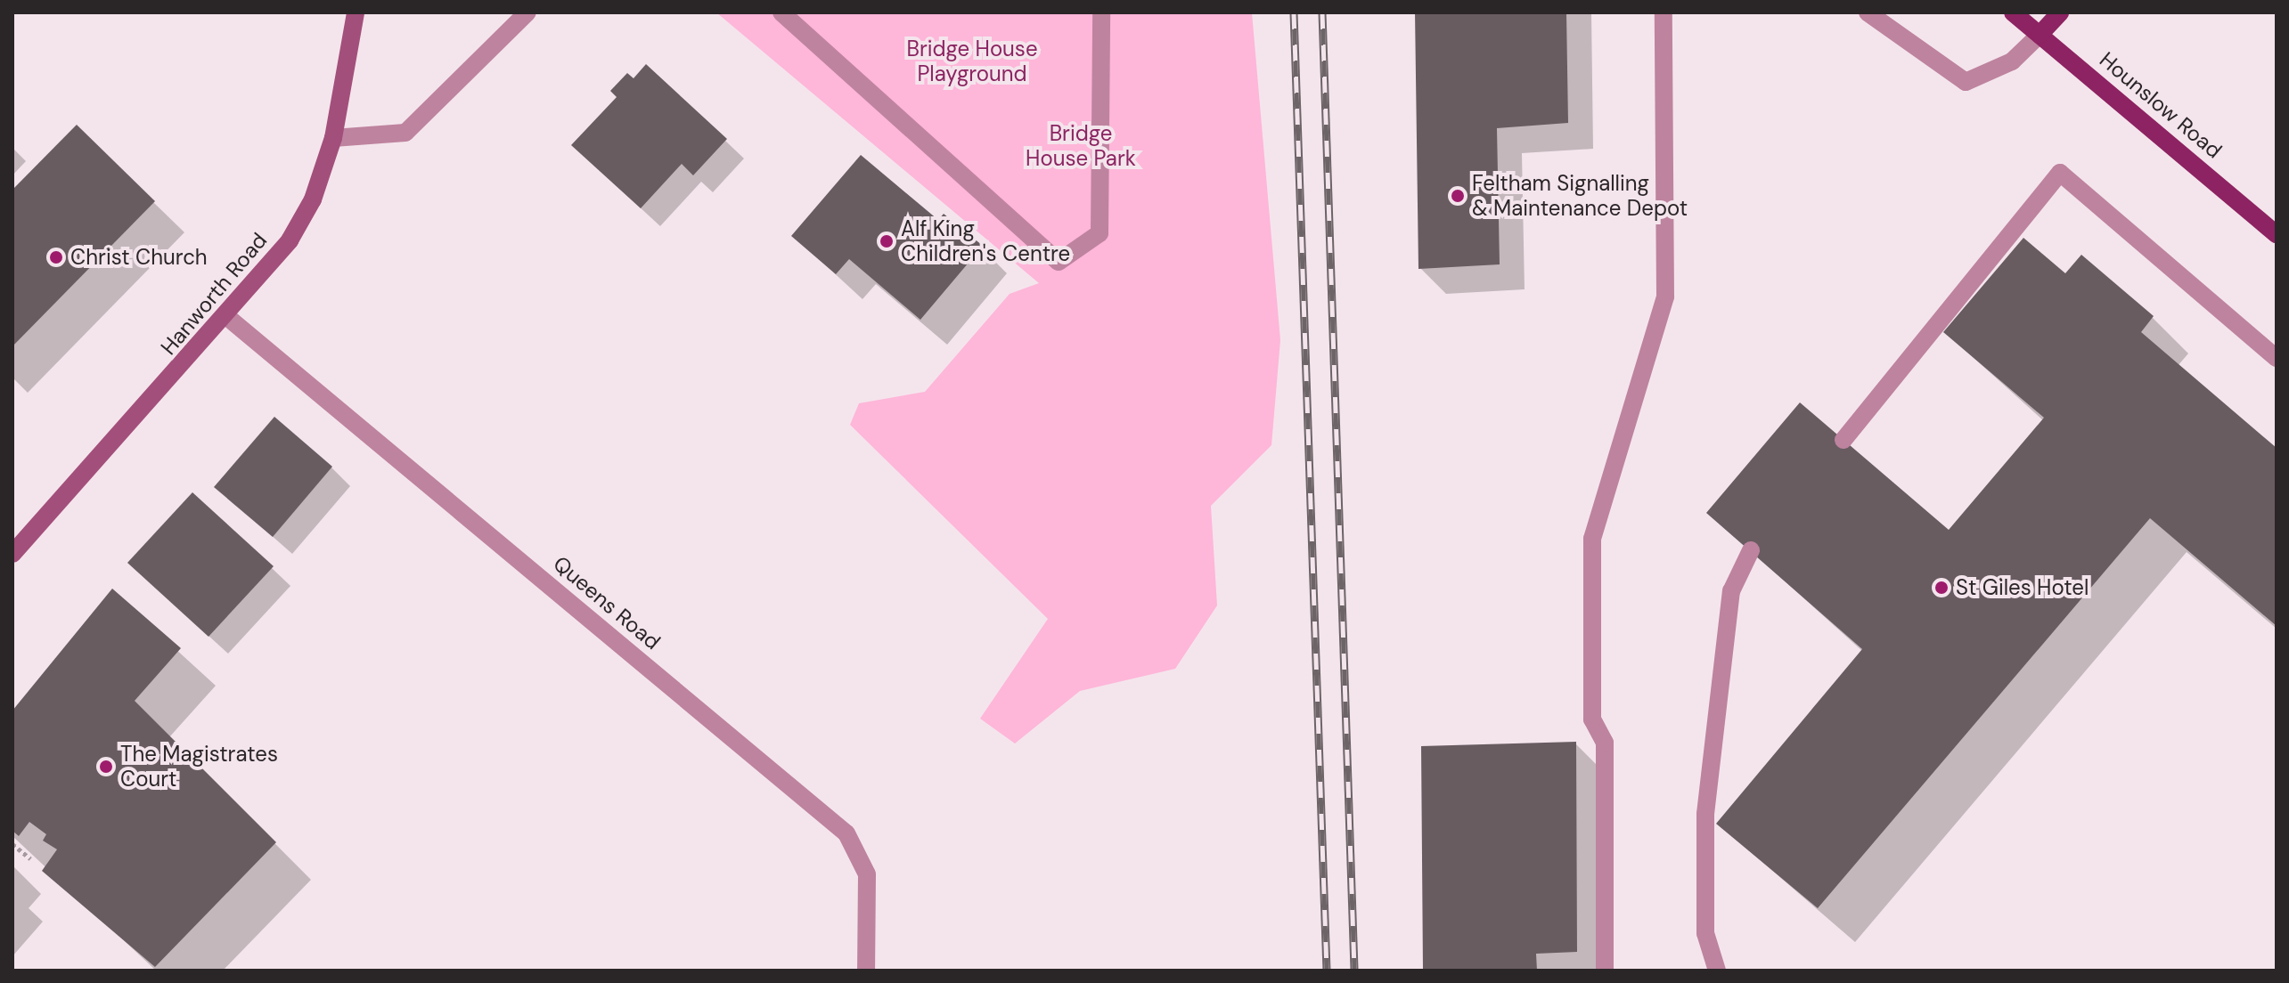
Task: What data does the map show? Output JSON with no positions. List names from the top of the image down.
{
  "streets": {
    "main road": ["Hounslow Road", "Hanworth Road"],
    "street": ["Queens Road"]
  },
  "crossings": [
    ["Hanworth Road", "Queens Road"]
  ],
  "parks": ["Bridge House Playground", "Bridge House Park"],
  "places": [
    "Feltham Signalling & Maintenance Depot",
    "Alf King Children's Centre",
    "Christ Church",
    "St Giles Hotel",
    "The Magistrates Court"
  ]
}
